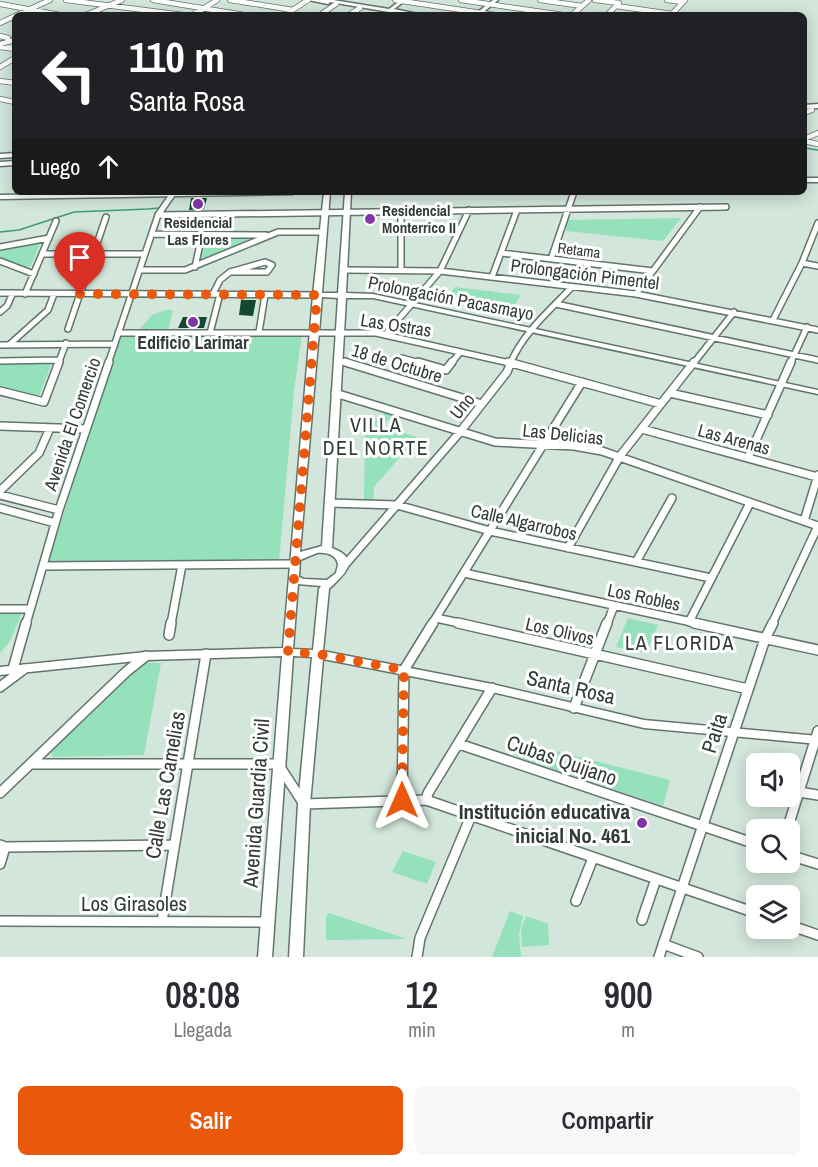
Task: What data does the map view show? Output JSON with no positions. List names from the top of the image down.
{
  "streets": {
    "main road": ["Prolongación Pacasmayo", "Santa Rosa", "Avenida Guardia Civil"],
    "street": [
      "Retama",
      "Prolongación Pimentel",
      "Las Ostras",
      "18 de Octubre",
      "Uno",
      "Avenida El Comercio",
      "Las Delicias",
      "Las Arenas",
      "Calle Algarrobos",
      "Los Robles",
      "Los Olivos",
      "Paita",
      "Cubas Quijano",
      "Calle Las Camelias",
      "Los Girasoles"
    ]
  },
  "crossings": [
    ["Prolongación Pimentel", "Uno"],
    ["Prolongación Pacasmayo", "Uno"],
    ["Prolongación Pacasmayo", "Avenida El Comercio"],
    ["Las Ostras", "Uno"],
    ["Las Ostras", "Avenida El Comercio"],
    ["18 de Octubre", "Uno"],
    ["Uno", "Las Delicias"],
    ["Uno", "Calle Algarrobos"],
    ["Uno", "Avenida Guardia Civil"],
    ["Avenida El Comercio", "Santa Rosa"],
    ["Las Delicias", "Paita"],
    ["Los Robles", "Paita"],
    ["Los Olivos", "Paita"],
    ["Santa Rosa", "Paita"],
    ["Santa Rosa", "Calle Las Camelias"],
    ["Santa Rosa", "Avenida Guardia Civil"],
    ["Paita", "Cubas Quijano"],
    ["Calle Las Camelias", "Los Girasoles"],
    ["Avenida Guardia Civil", "Los Girasoles"]
  ],
  "districts": ["VILLA DEL NORTE", "LA FLORIDA"],
  "places": [
    "Residencial Las Flores",
    "Residencial Monterrico II",
    "Edificio Larimar",
    "Institución educativa inicial No. 461"
  ],
  "page": {
    "turn": ["110 m", "Santa Rosa"],
    "then": "Luego",
    "eta": [
      "08:08",
      "Llegada",
      "12",
      "min",
      "900",
      "m"
    ],
    "buttons": ["Salir", "Compartir"]
  }
}
